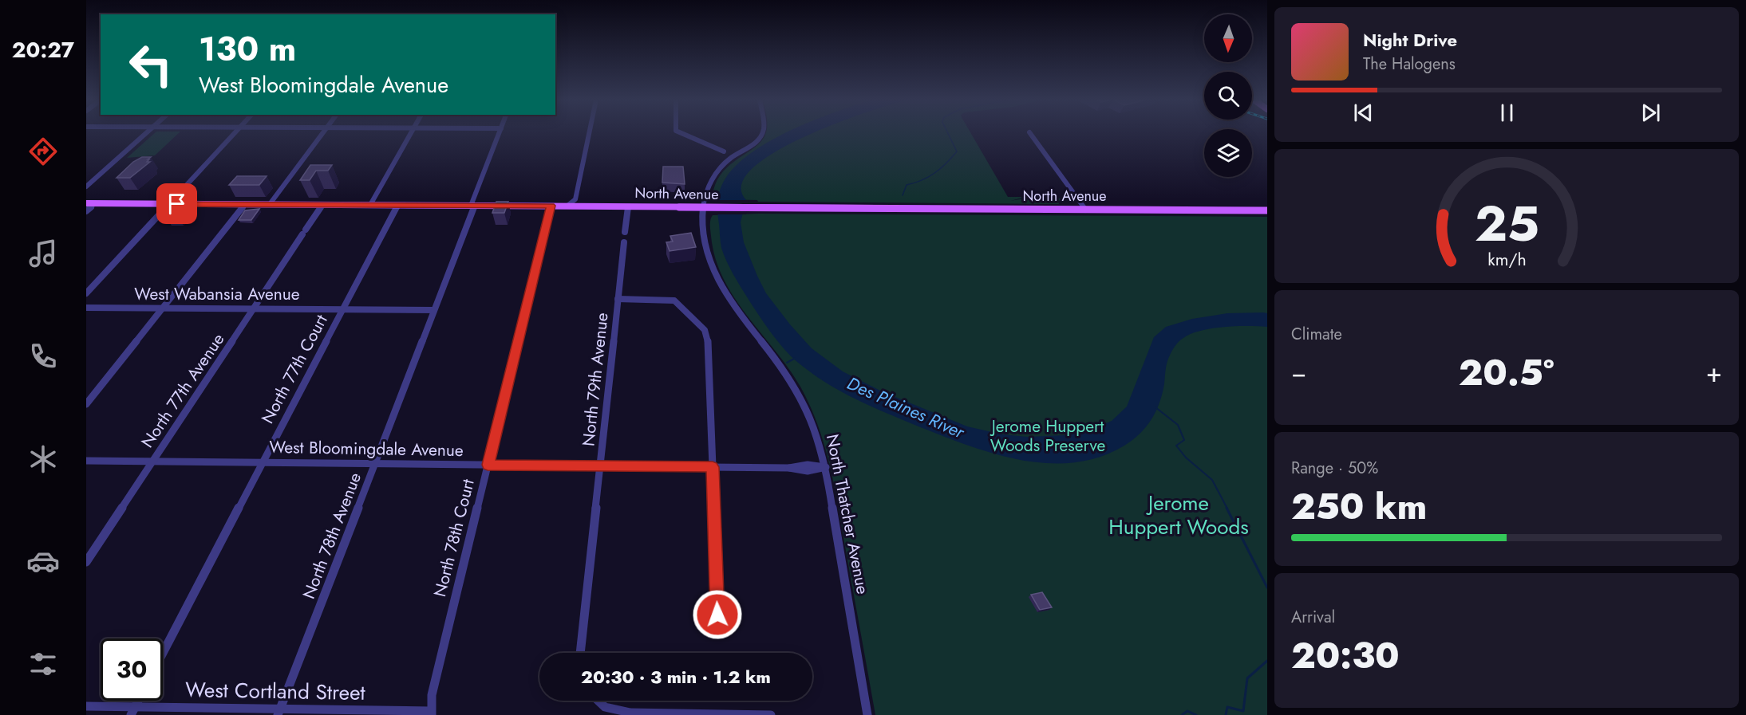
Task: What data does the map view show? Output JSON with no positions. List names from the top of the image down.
{
  "streets": {
    "main road": ["North Avenue"],
    "street": [
      "West Wabansia Avenue",
      "North 77th Court",
      "North 79th Avenue",
      "North 77th Avenue",
      "West Bloomingdale Avenue",
      "North Thatcher Avenue",
      "North 78th Avenue",
      "North 78th Court",
      "West Cortland Street"
    ]
  },
  "crossings": [
    ["North Avenue", "North 77th Court"],
    ["North Avenue", "North 77th Avenue"],
    ["North Avenue", "North Thatcher Avenue"],
    ["North Avenue", "North 78th Avenue"],
    ["North Avenue", "North 78th Court"],
    ["West Wabansia Avenue", "North 77th Court"],
    ["West Wabansia Avenue", "North 77th Avenue"],
    ["West Wabansia Avenue", "North 78th Avenue"],
    ["North 77th Court", "West Bloomingdale Avenue"],
    ["North 79th Avenue", "West Bloomingdale Avenue"],
    ["North 77th Avenue", "West Bloomingdale Avenue"],
    ["West Bloomingdale Avenue", "North Thatcher Avenue"],
    ["West Bloomingdale Avenue", "North 78th Avenue"],
    ["West Bloomingdale Avenue", "North 78th Court"],
    ["North 78th Avenue", "West Cortland Street"],
    ["North 78th Court", "West Cortland Street"]
  ],
  "water": ["Des Plaines River"],
  "parks": ["Jerome Huppert Woods Preserve", "Jerome Huppert Woods"],
  "north": "bottom",
  "page": {
    "tabs": "20:27",
    "turn": ["130 m", "West Bloomingdale Avenue"],
    "song": ["Night Drive", "The Halogens"],
    "tile": [
      "Climate",
      ["Range · 50%", "250 km"],
      ["Arrival", "20:30"]
    ],
    "heat": ["−", "20.5°", "+"],
    "limit": "30",
    "trip": "20:30 · 3 min · 1.2 km",
    "gauge": ["25", "km/h"]
  }
}
